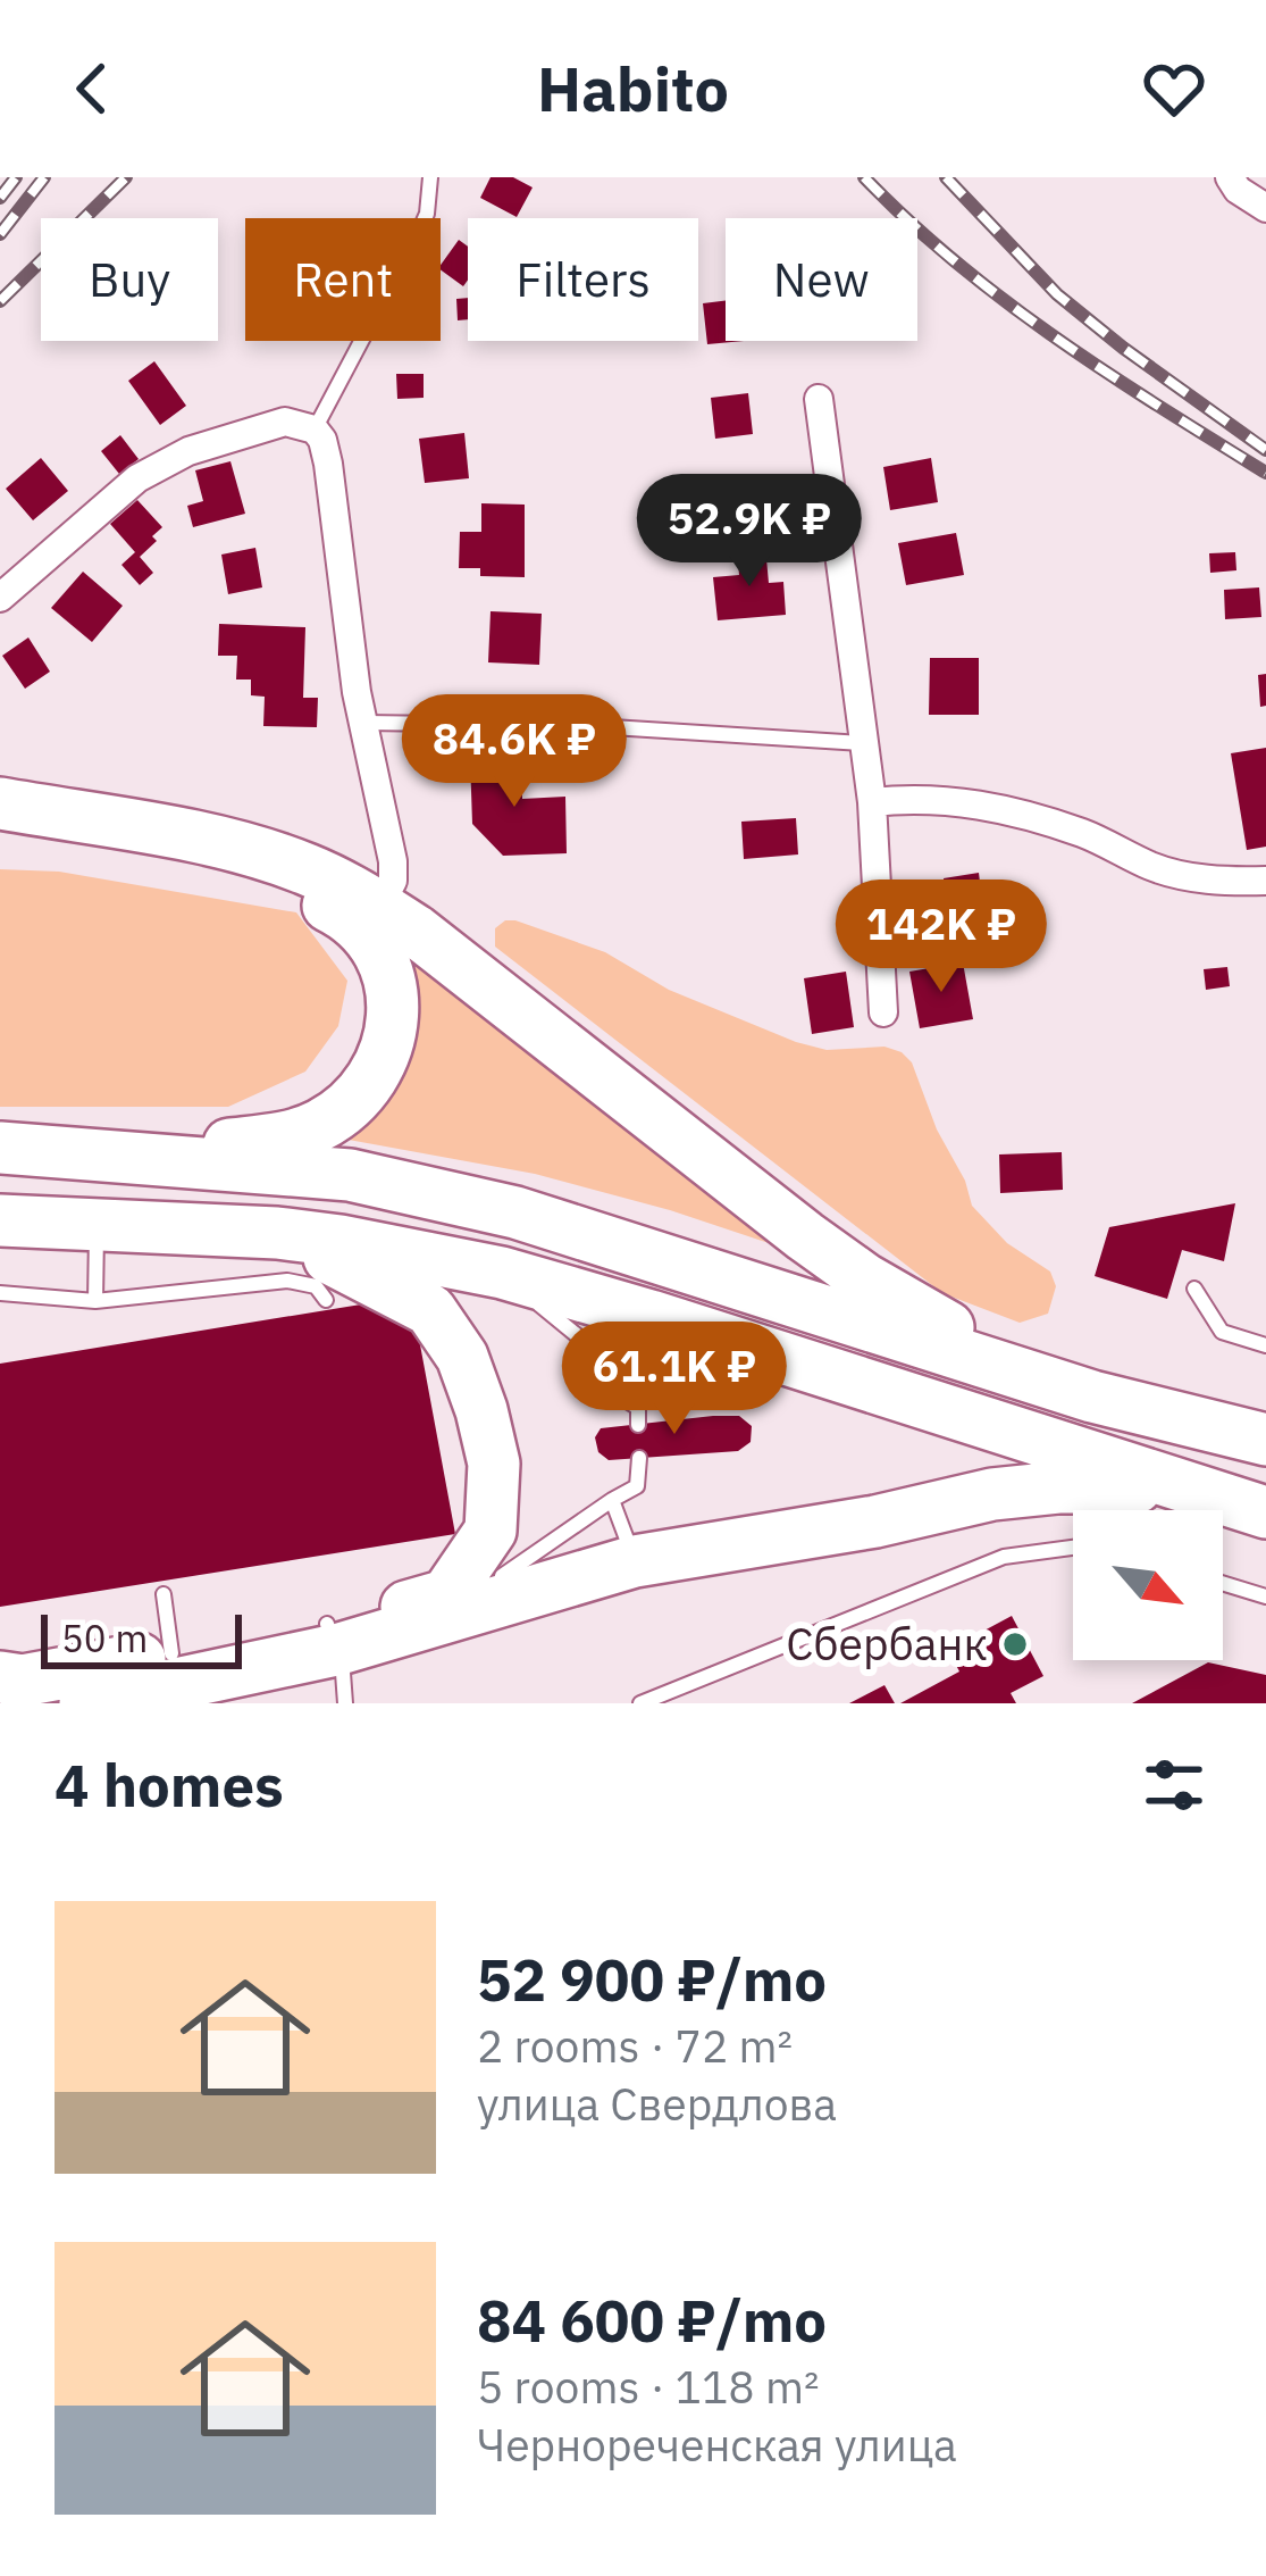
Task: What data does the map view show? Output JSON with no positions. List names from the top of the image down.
{
  "places": ["Сбербанк"],
  "scale_bar": "50 m",
  "north": "bottom right",
  "page": {
    "header": "Habito",
    "chip": [
      "Buy",
      "Rent",
      "Filters",
      "New"
    ],
    "price": [
      "52.9K ₽",
      "84.6K ₽",
      "142K ₽",
      "61.1K ₽"
    ],
    "scale": "50 m",
    "heading": "4 homes",
    "list": [
      {
        "name": "52 900 ₽/mo",
        "note": "2 rooms · 72 m² · улица Свердлова"
      },
      {
        "name": "84 600 ₽/mo",
        "note": "5 rooms · 118 m² · Чернореченская улица"
      }
    ]
  }
}
